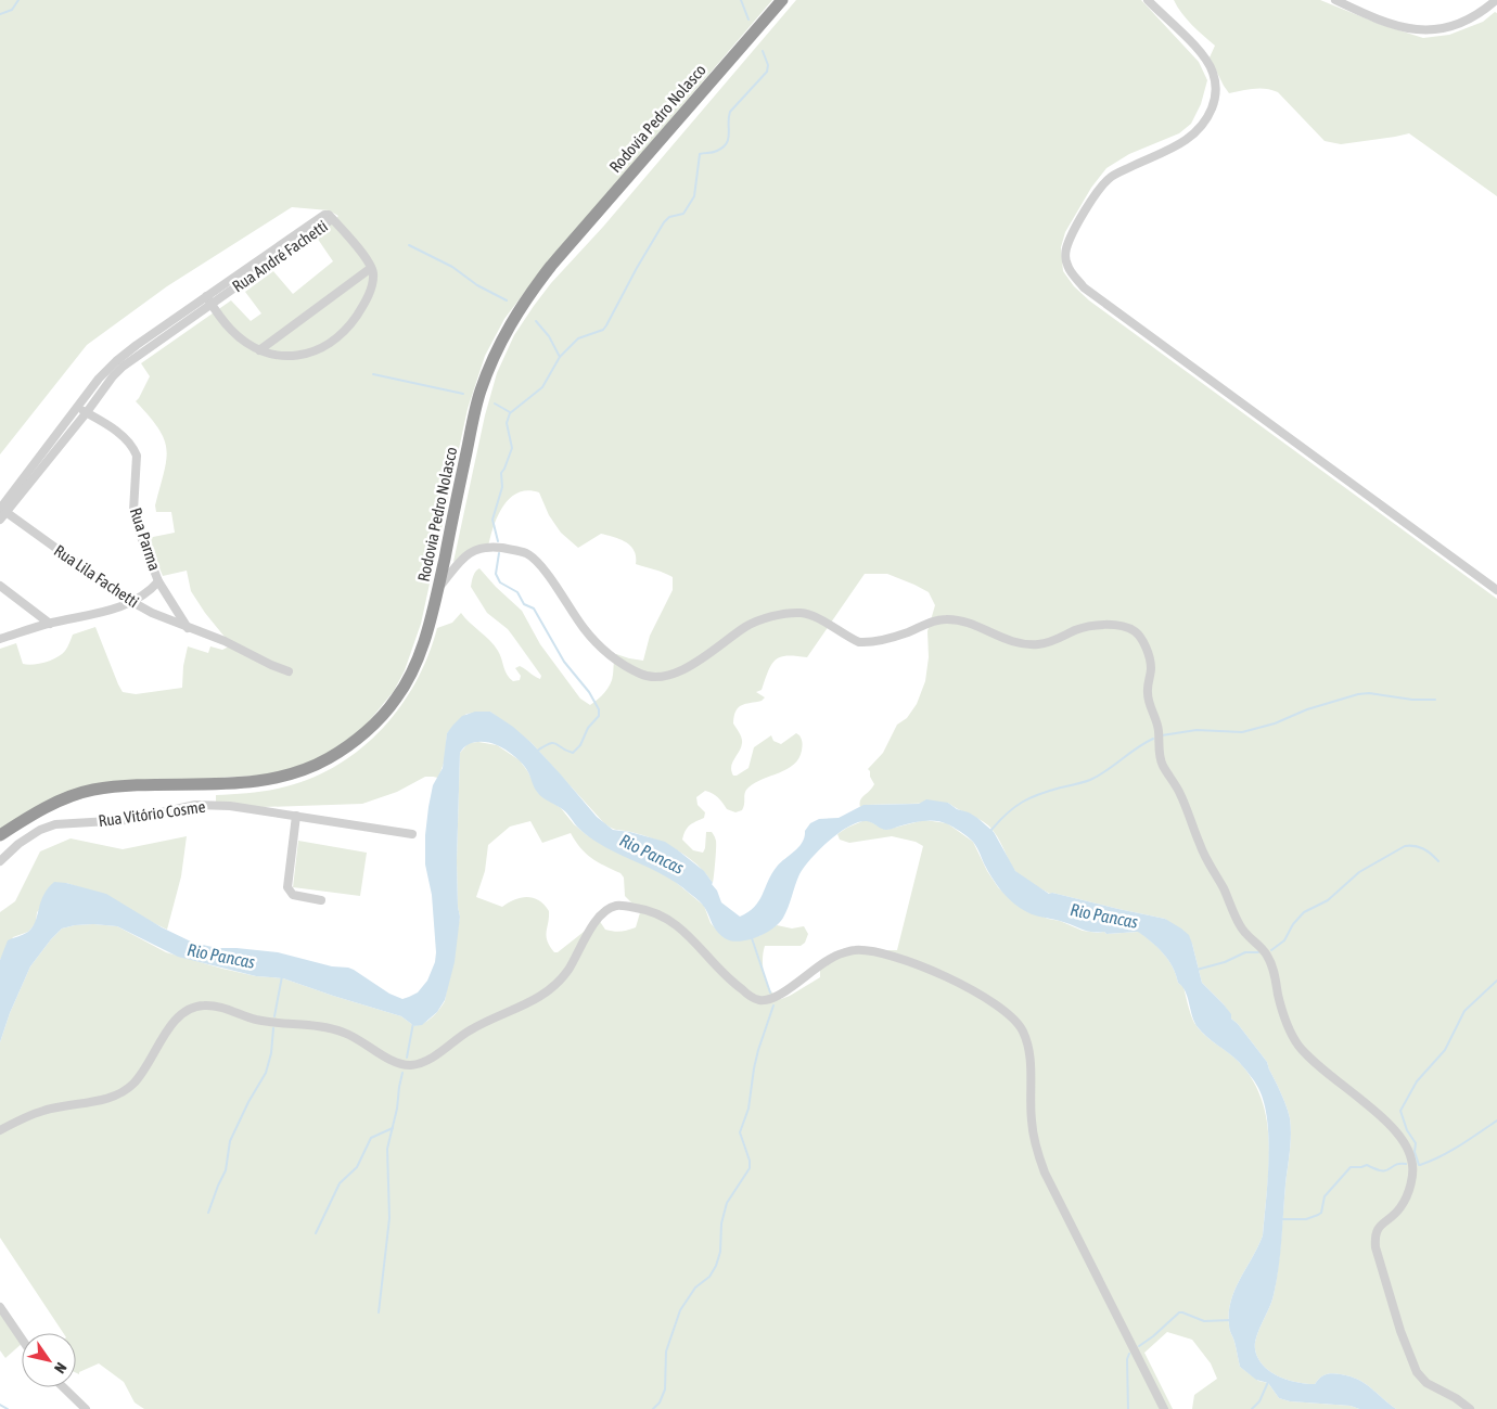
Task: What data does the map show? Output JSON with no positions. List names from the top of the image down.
{
  "streets": {
    "highway": ["Rodovia Pedro Nolasco"],
    "street": [
      "Rua André Fachetti",
      "Rua Parma",
      "Rua Lila Fachetti",
      "Rua Vitório Cosme"
    ]
  },
  "crossings": [
    ["Rua André Fachetti", "Rua Parma"],
    ["Rua André Fachetti", "Rua Lila Fachetti"],
    ["Rua Parma", "Rua Lila Fachetti"]
  ],
  "water": ["Rio Pancas"],
  "north": "bottom right"
}
